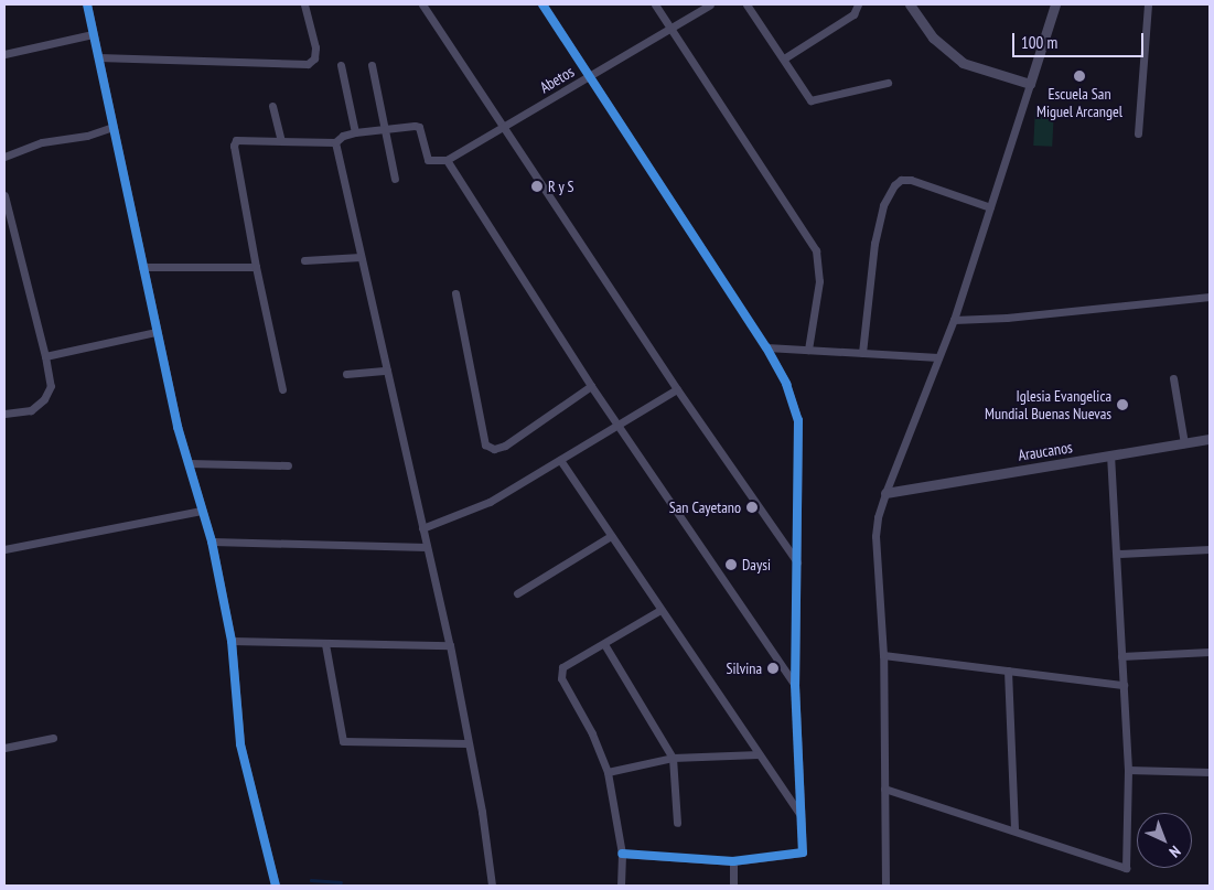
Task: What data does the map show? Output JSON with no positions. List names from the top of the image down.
{
  "streets": {
    "street": ["Abetos", "Araucanos"]
  },
  "places": [
    "Escuela San Miguel Arcangel",
    "R y S",
    "Iglesia Evangelica Mundial Buenas Nuevas",
    "San Cayetano",
    "Daysi",
    "Silvina"
  ],
  "scale_bar": "100 m",
  "north": "bottom right"
}
